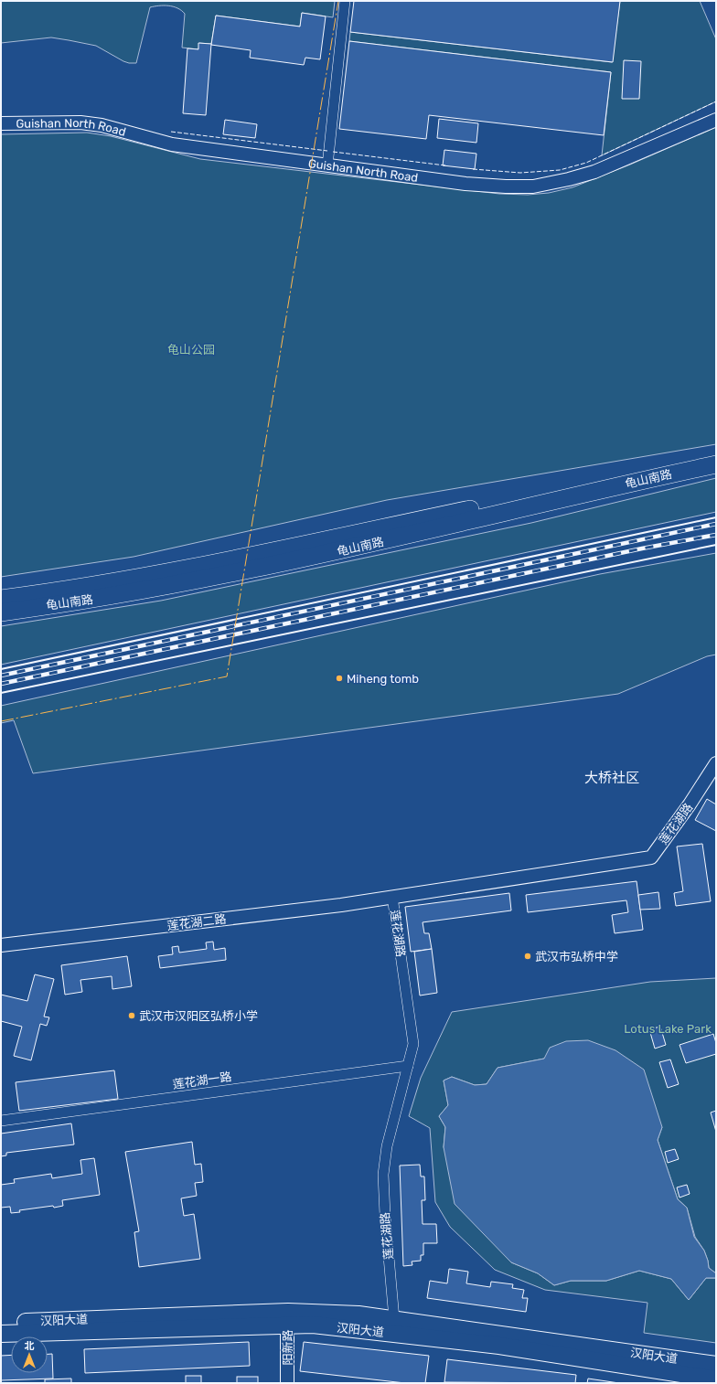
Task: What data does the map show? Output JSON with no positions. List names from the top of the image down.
{
  "streets": {
    "highway": ["龟山南路"],
    "main road": ["汉阳大道"],
    "street": [
      "Guishan North Road",
      "莲花湖路",
      "莲花湖二路",
      "莲花湖一路",
      "阳新路"
    ]
  },
  "crossings": [
    ["莲花湖路", "莲花湖二路"],
    ["莲花湖路", "莲花湖一路"],
    ["莲花湖路", "汉阳大道"],
    ["汉阳大道", "阳新路"]
  ],
  "districts": ["大桥社区"],
  "parks": ["龟山公园", "Lotus Lake Park"],
  "places": ["Miheng tomb", "武汉市弘桥中学", "武汉市汉阳区弘桥小学"],
  "north": "top"
}
